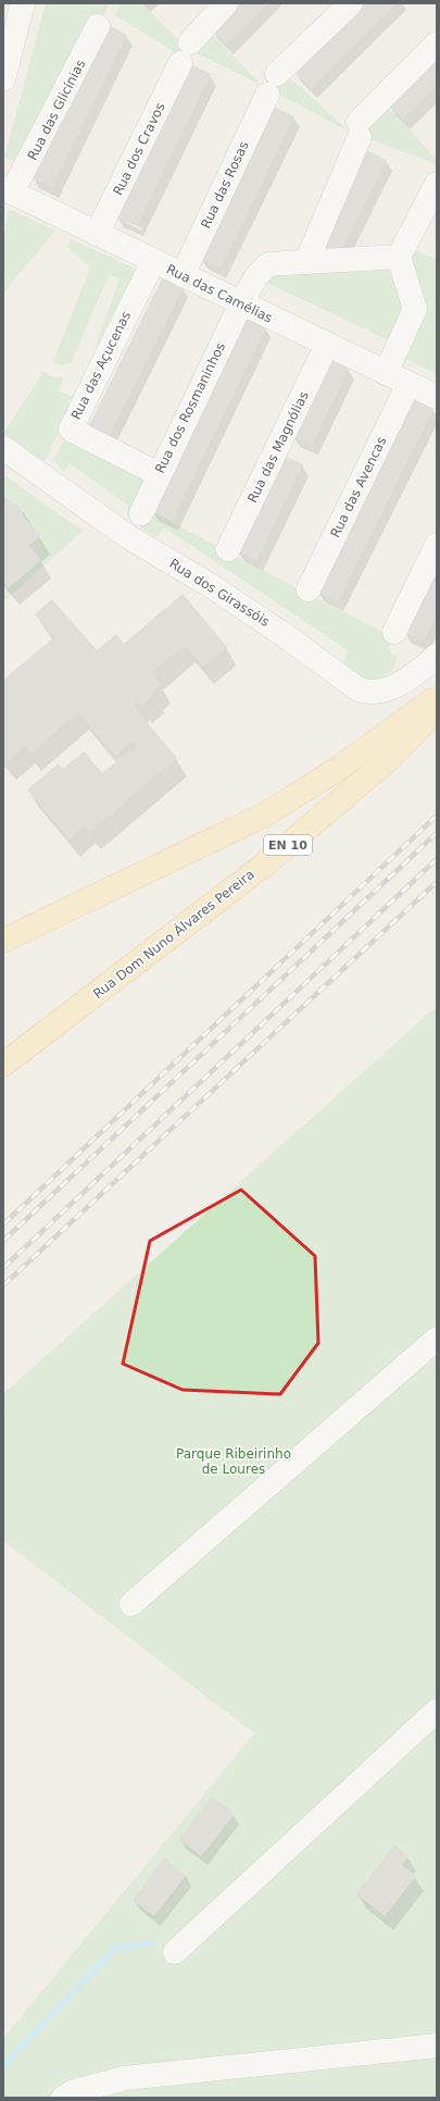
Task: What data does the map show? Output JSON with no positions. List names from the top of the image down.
{
  "streets": {
    "main road": ["EN 10", "Rua Dom Nuno Álvares Pereira"],
    "street": [
      "Rua das Glicínias",
      "Rua dos Cravos",
      "Rua das Rosas",
      "Rua das Camélias",
      "Rua das Açucenas",
      "Rua dos Rosmaninhos",
      "Rua das Magnólias",
      "Rua das Avencas",
      "Rua dos Girassóis"
    ]
  },
  "crossings": [
    ["Rua das Glicínias", "Rua das Camélias"],
    ["Rua dos Cravos", "Rua das Camélias"],
    ["Rua das Rosas", "Rua das Camélias"],
    ["Rua das Camélias", "Rua das Açucenas"],
    ["Rua das Camélias", "Rua dos Rosmaninhos"],
    ["Rua das Camélias", "Rua das Magnólias"],
    ["Rua das Camélias", "Rua das Avencas"],
    ["Rua das Açucenas", "Rua dos Rosmaninhos"]
  ],
  "parks": ["Parque Ribeirinho de Loures"]
}
